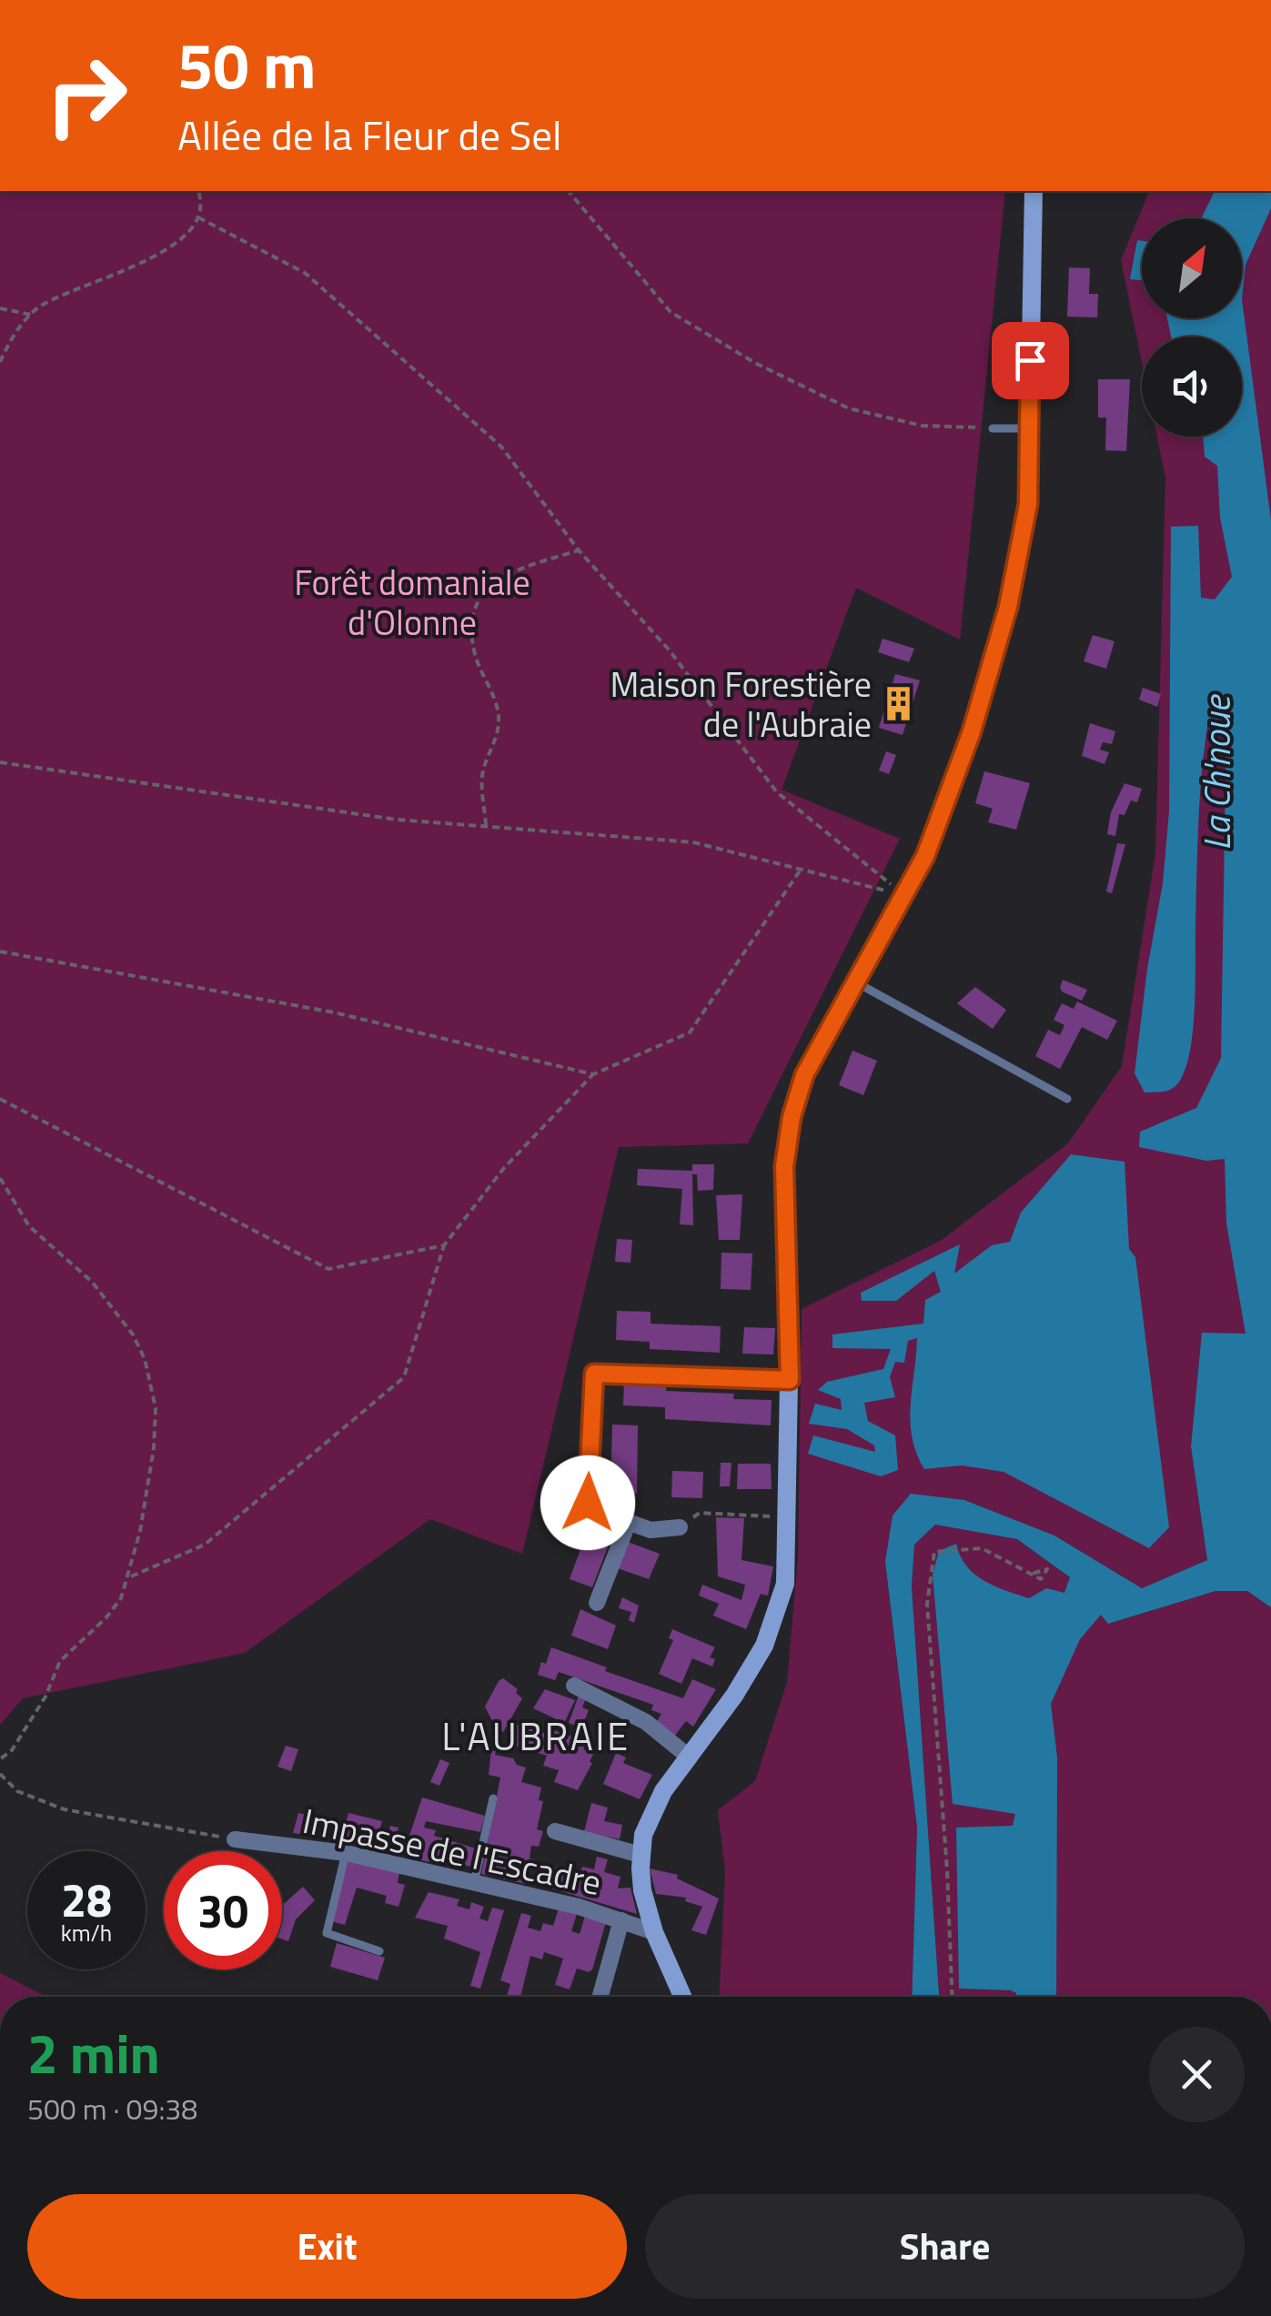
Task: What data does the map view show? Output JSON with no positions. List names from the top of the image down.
{
  "streets": {
    "street": ["Impasse de l'Escadre"]
  },
  "districts": ["L'AUBRAIE"],
  "water": ["La Ch'noue"],
  "parks": ["Forêt domaniale d'Olonne"],
  "places": {
    "building": ["Maison Forestière de l'Aubraie"]
  },
  "north": "top right",
  "page": {
    "turn": ["50 m", "Allée de la Fleur de Sel"],
    "speed": "28 km/h",
    "limit": "30",
    "heading": ["2 min", "500 m · 09:38"],
    "buttons": ["Exit", "Share"]
  }
}
